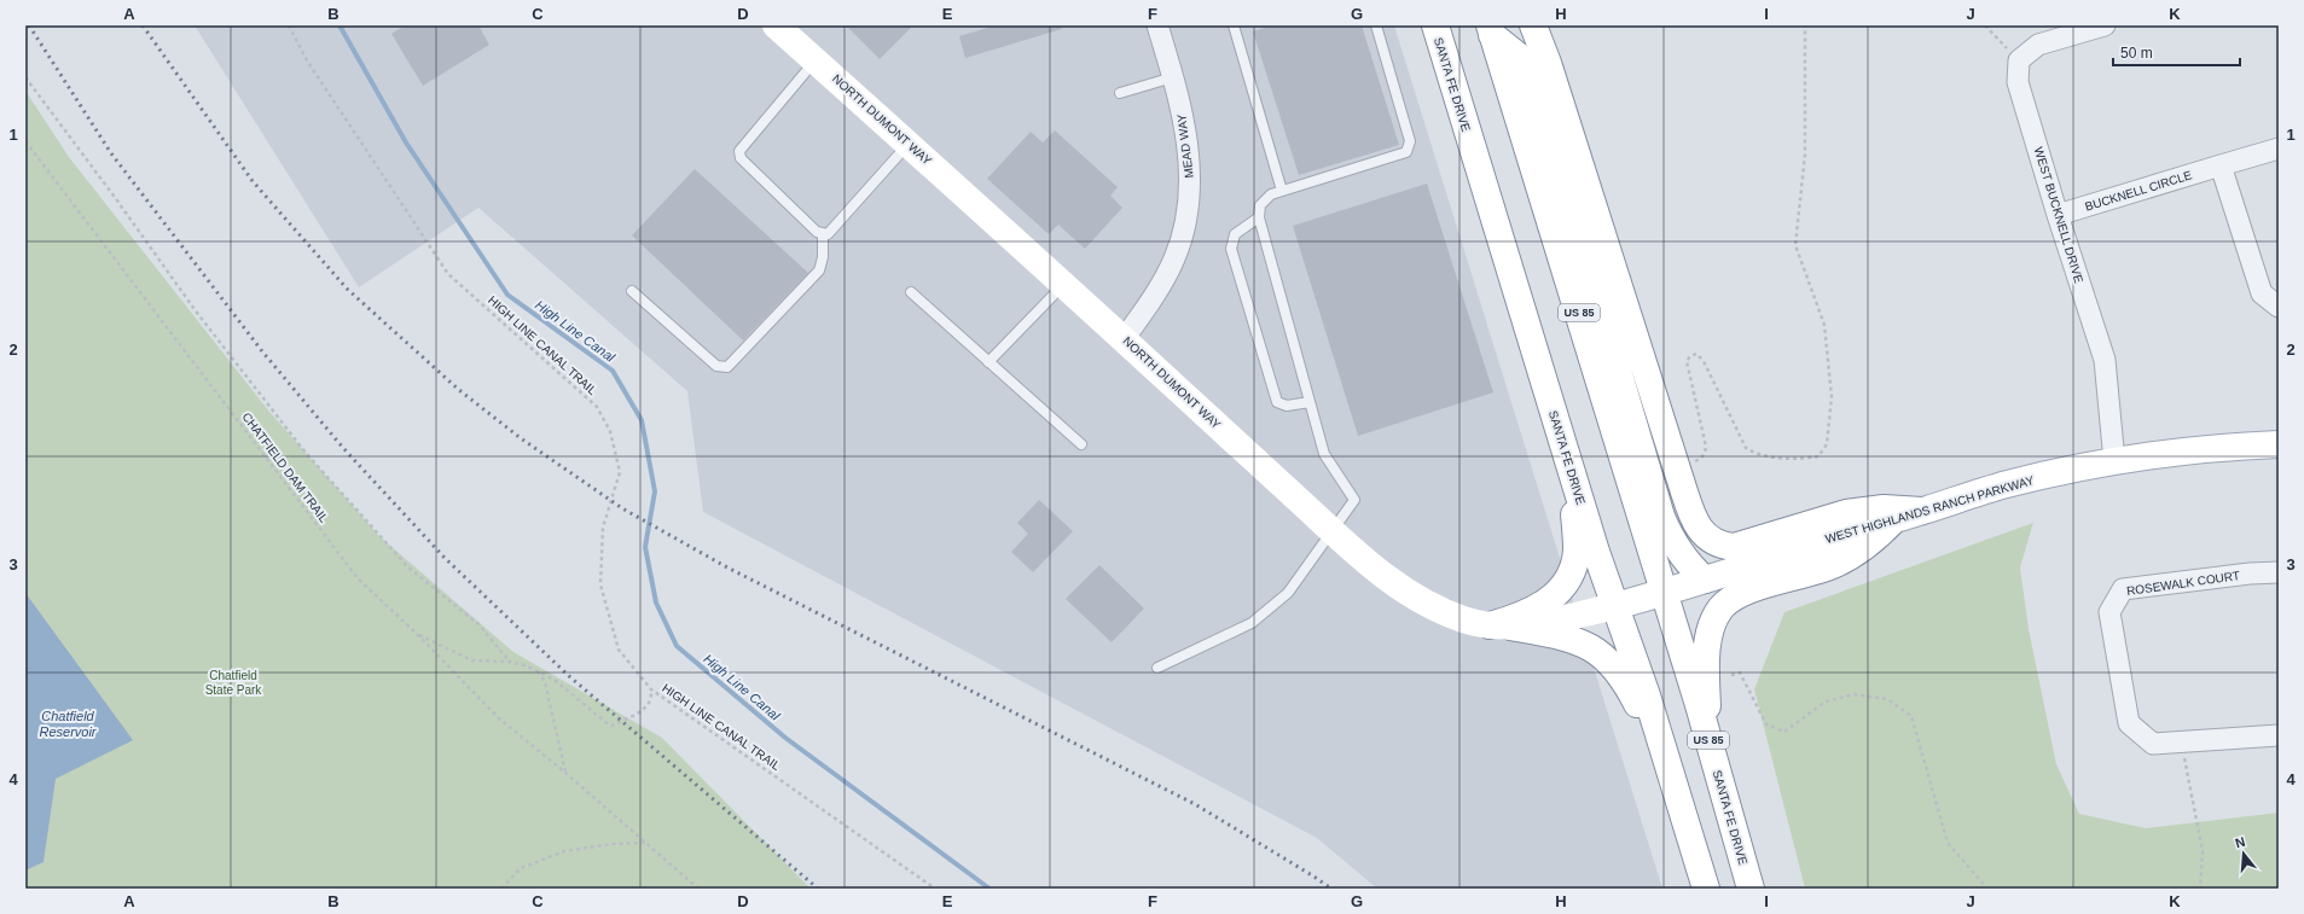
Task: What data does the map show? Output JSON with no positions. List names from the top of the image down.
{
  "streets": {
    "main road": [
      "SANTA FE DRIVE",
      "NORTH DUMONT WAY",
      "US 85",
      "WEST HIGHLANDS RANCH PARKWAY"
    ],
    "street": [
      "MEAD WAY",
      "BUCKNELL CIRCLE",
      "WEST BUCKNELL DRIVE",
      "ROSEWALK COURT"
    ],
    "path": ["HIGH LINE CANAL TRAIL", "CHATFIELD DAM TRAIL"]
  },
  "crossings": [
    ["SANTA FE DRIVE", "NORTH DUMONT WAY"],
    ["SANTA FE DRIVE", "WEST HIGHLANDS RANCH PARKWAY"],
    ["NORTH DUMONT WAY", "MEAD WAY"],
    ["NORTH DUMONT WAY", "WEST HIGHLANDS RANCH PARKWAY"],
    ["BUCKNELL CIRCLE", "WEST BUCKNELL DRIVE"],
    ["WEST BUCKNELL DRIVE", "WEST HIGHLANDS RANCH PARKWAY"]
  ],
  "water": ["High Line Canal", "Chatfield Reservoir"],
  "parks": ["Chatfield State Park"],
  "scale_bar": "50 m",
  "north": "top",
  "grid": {
    "columns": [
      "A",
      "B",
      "C",
      "D",
      "E",
      "F",
      "G",
      "H",
      "I",
      "J",
      "K"
    ],
    "rows": [
      "1",
      "2",
      "3",
      "4"
    ]
  }
}
